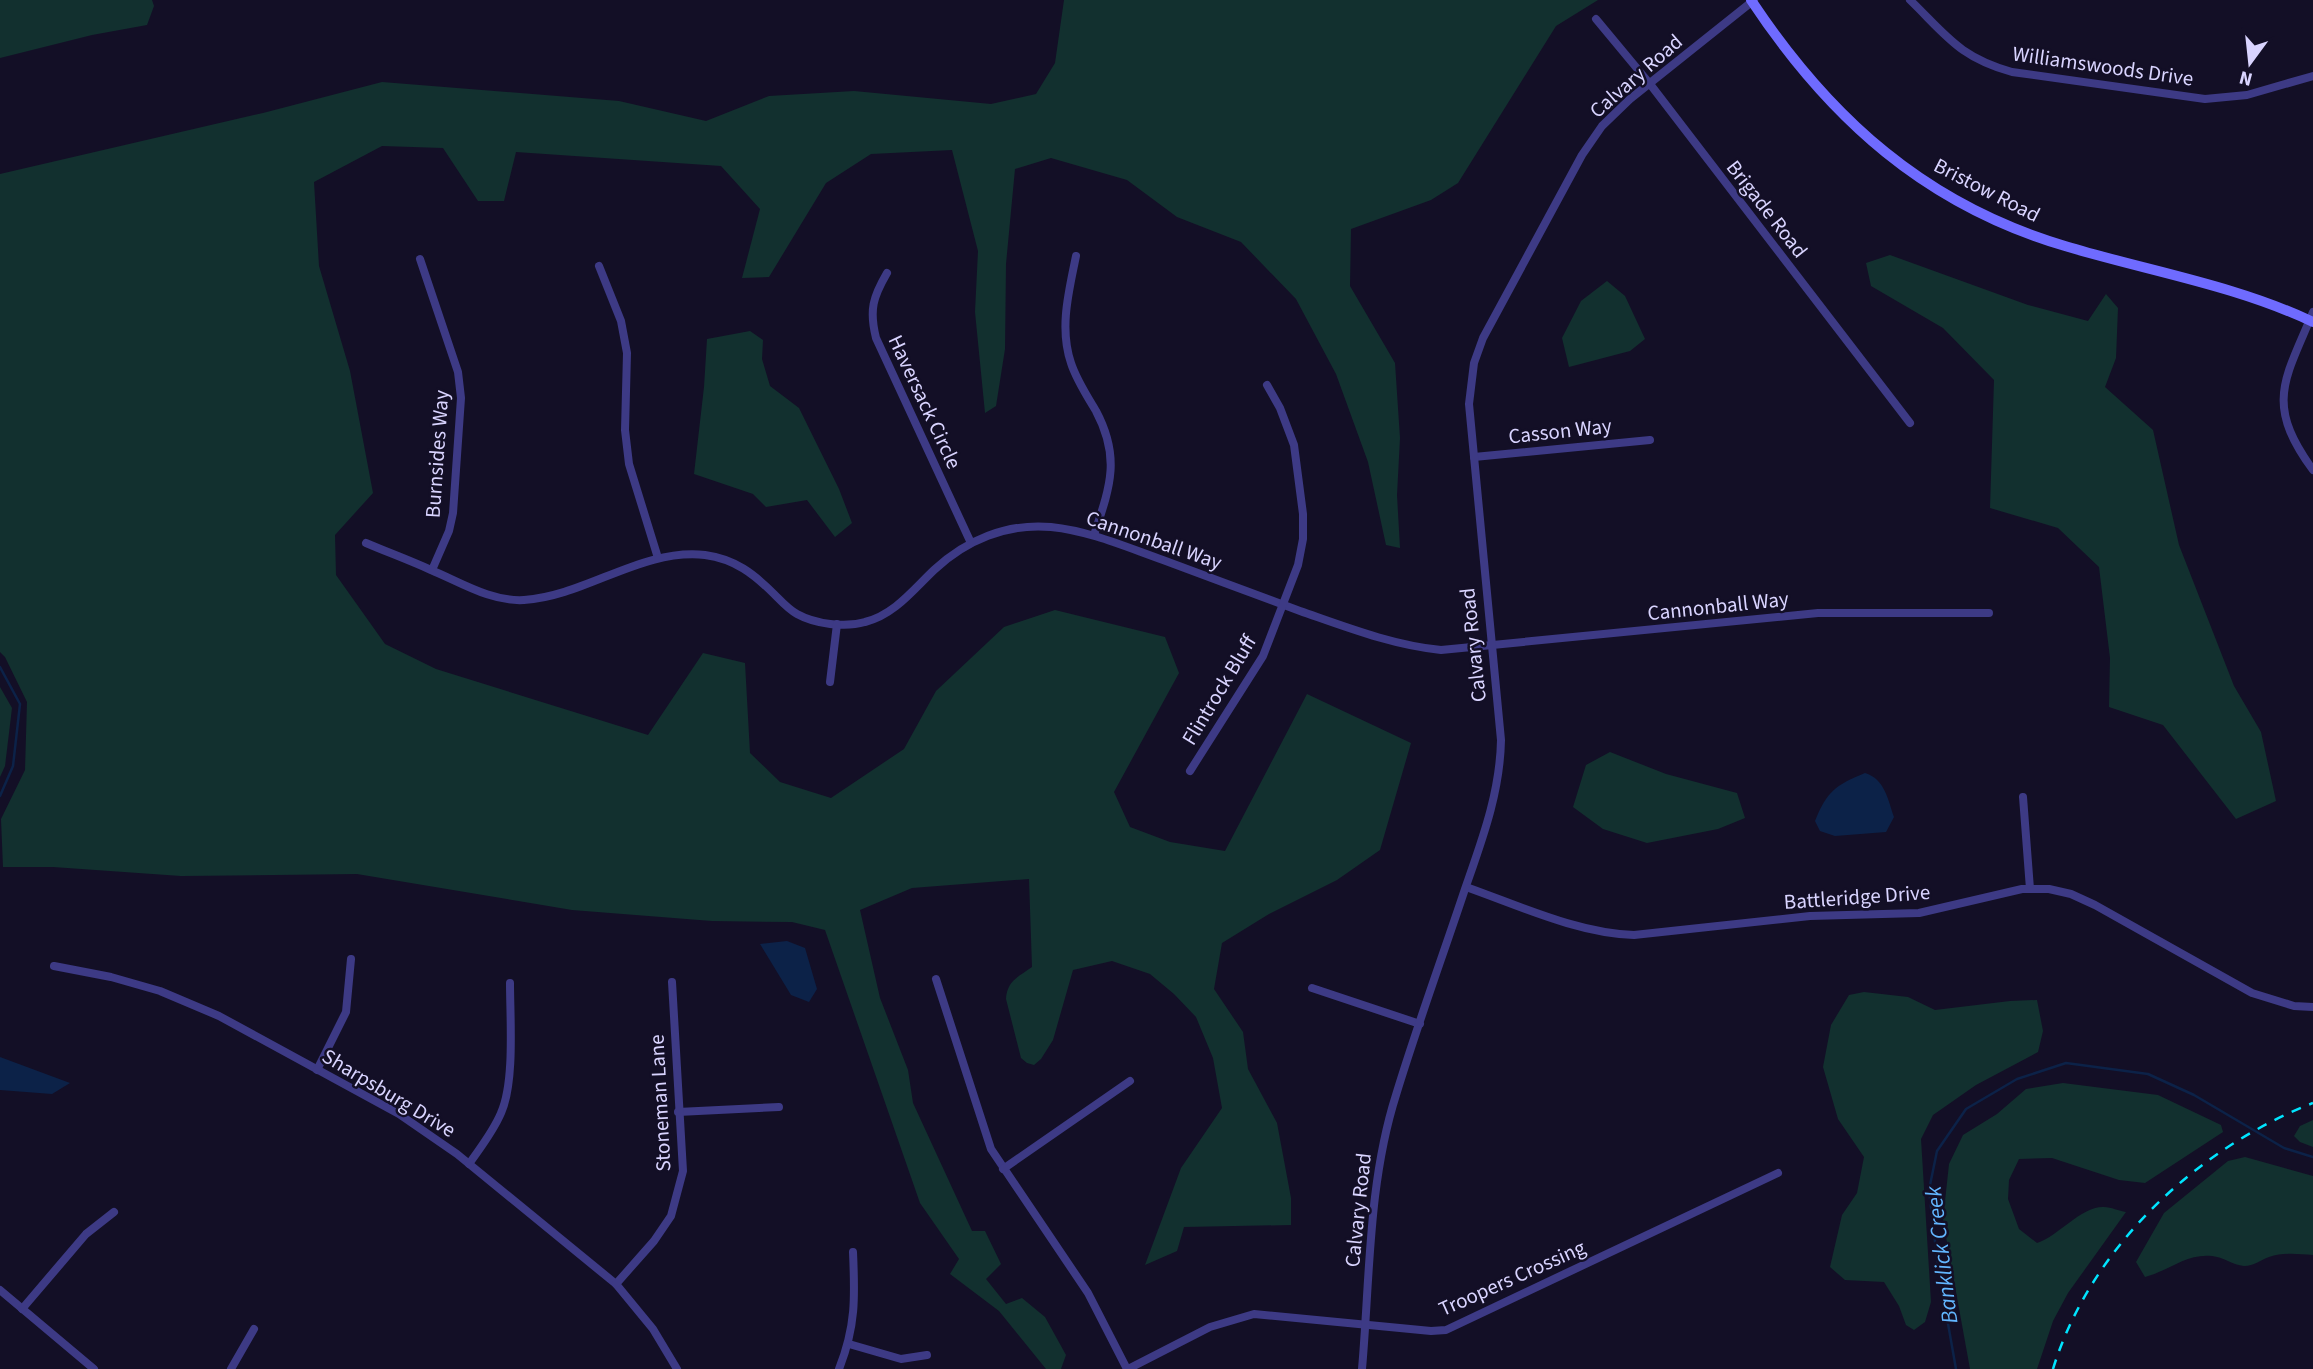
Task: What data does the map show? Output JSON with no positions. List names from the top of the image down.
{
  "streets": {
    "main road": ["Bristow Road"],
    "street": [
      "Williamswoods Drive",
      "Calvary Road",
      "Brigade Road",
      "Haversack Circle",
      "Casson Way",
      "Burnsides Way",
      "Cannonball Way",
      "Flintrock Bluff",
      "Battleridge Drive",
      "Sharpsburg Drive",
      "Stoneman Lane",
      "Troopers Crossing"
    ]
  },
  "crossings": [
    ["Calvary Road", "Bristow Road"],
    ["Calvary Road", "Brigade Road"],
    ["Calvary Road", "Casson Way"],
    ["Calvary Road", "Cannonball Way"],
    ["Calvary Road", "Battleridge Drive"],
    ["Calvary Road", "Troopers Crossing"],
    ["Haversack Circle", "Cannonball Way"],
    ["Burnsides Way", "Cannonball Way"],
    ["Cannonball Way", "Flintrock Bluff"],
    ["Sharpsburg Drive", "Stoneman Lane"]
  ],
  "water": ["Banklick Creek"],
  "north": "bottom"
}
